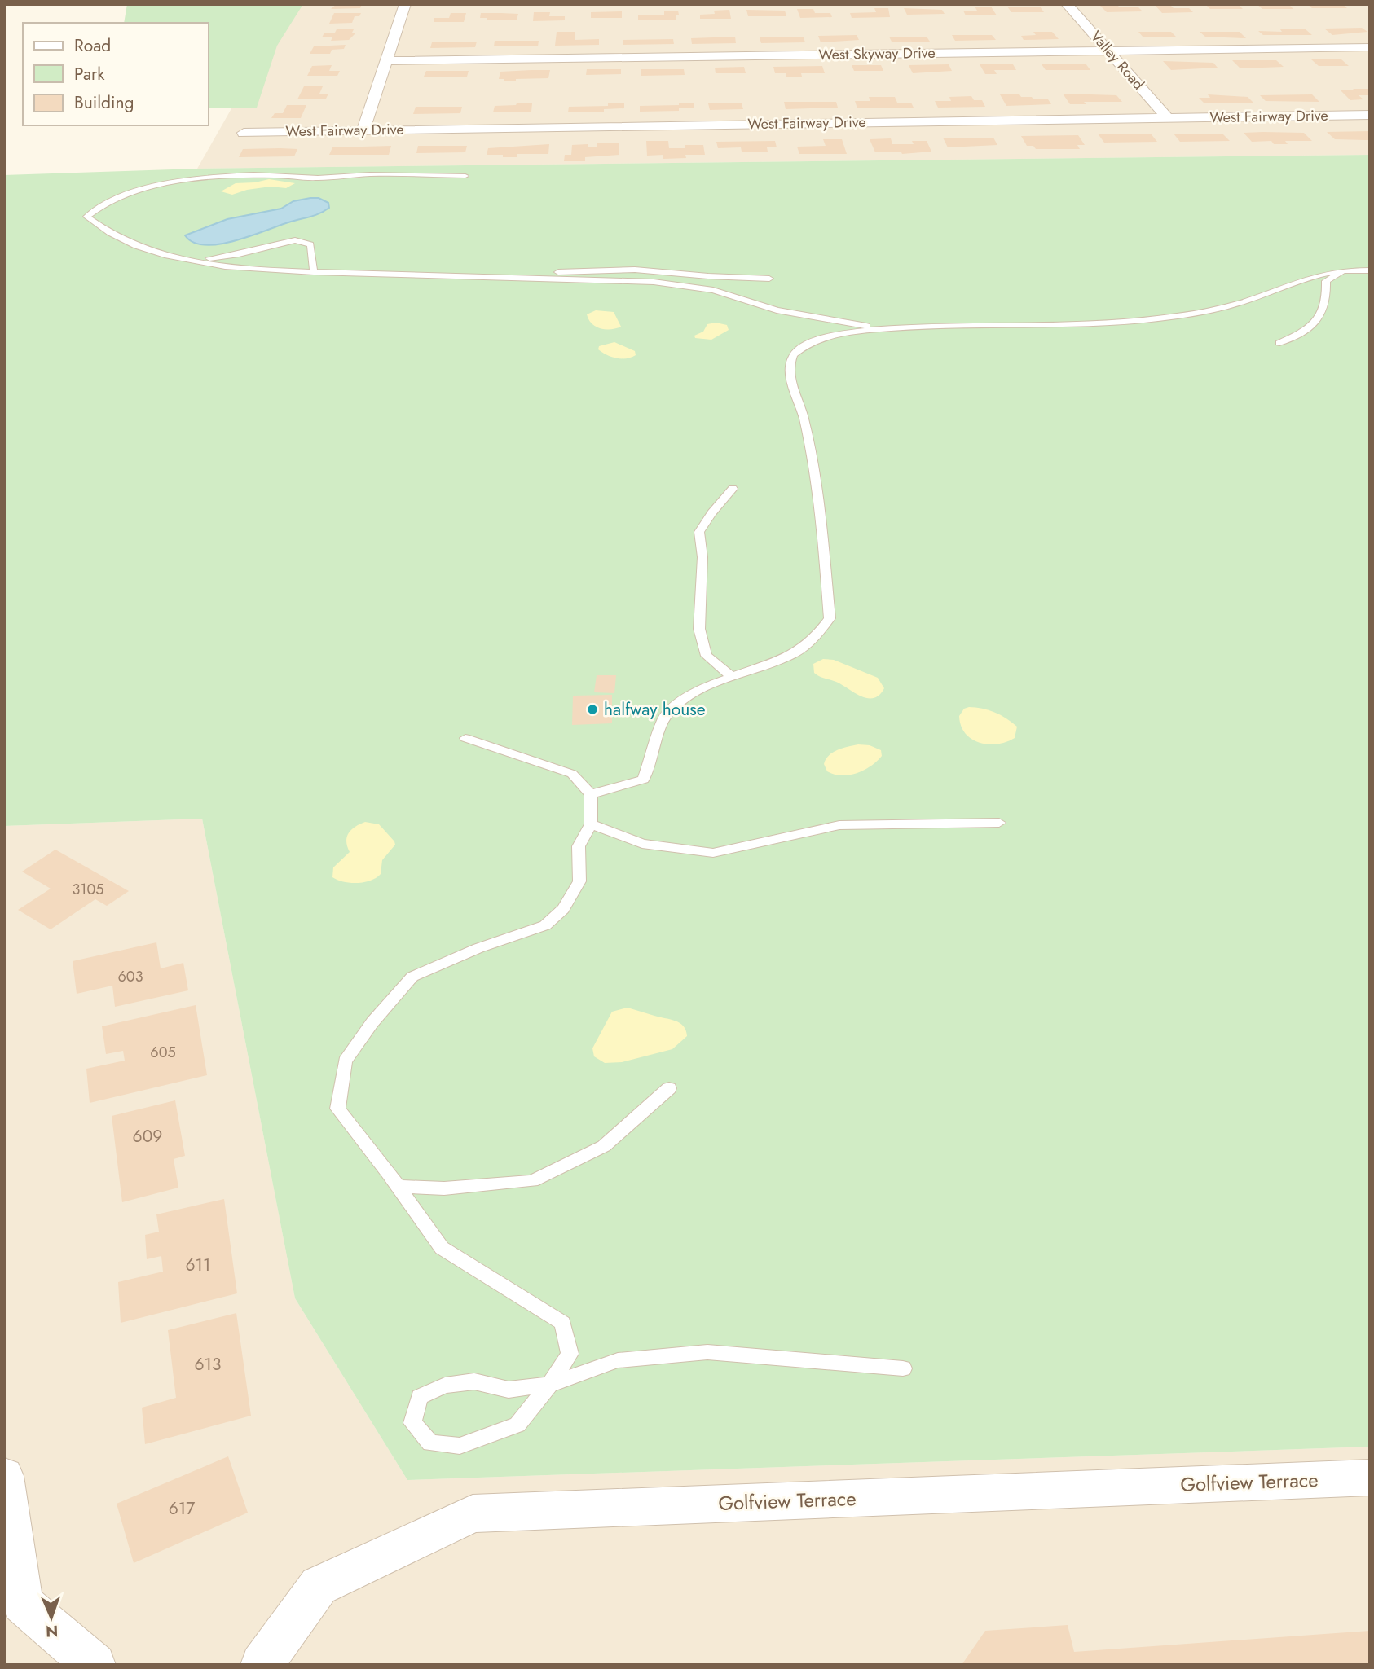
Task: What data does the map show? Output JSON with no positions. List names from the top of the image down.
{
  "streets": {
    "street": [
      "West Skyway Drive",
      "Valley Road",
      "West Fairway Drive",
      "Golfview Terrace"
    ]
  },
  "crossings": [
    ["West Skyway Drive", "Valley Road"],
    ["Valley Road", "West Fairway Drive"]
  ],
  "places": ["halfway house"],
  "house_numbers": [
    "3105",
    "603",
    "605",
    "609",
    "611",
    "613",
    "617"
  ],
  "legend": ["Road", "Park", "Building"],
  "north": "bottom"
}
